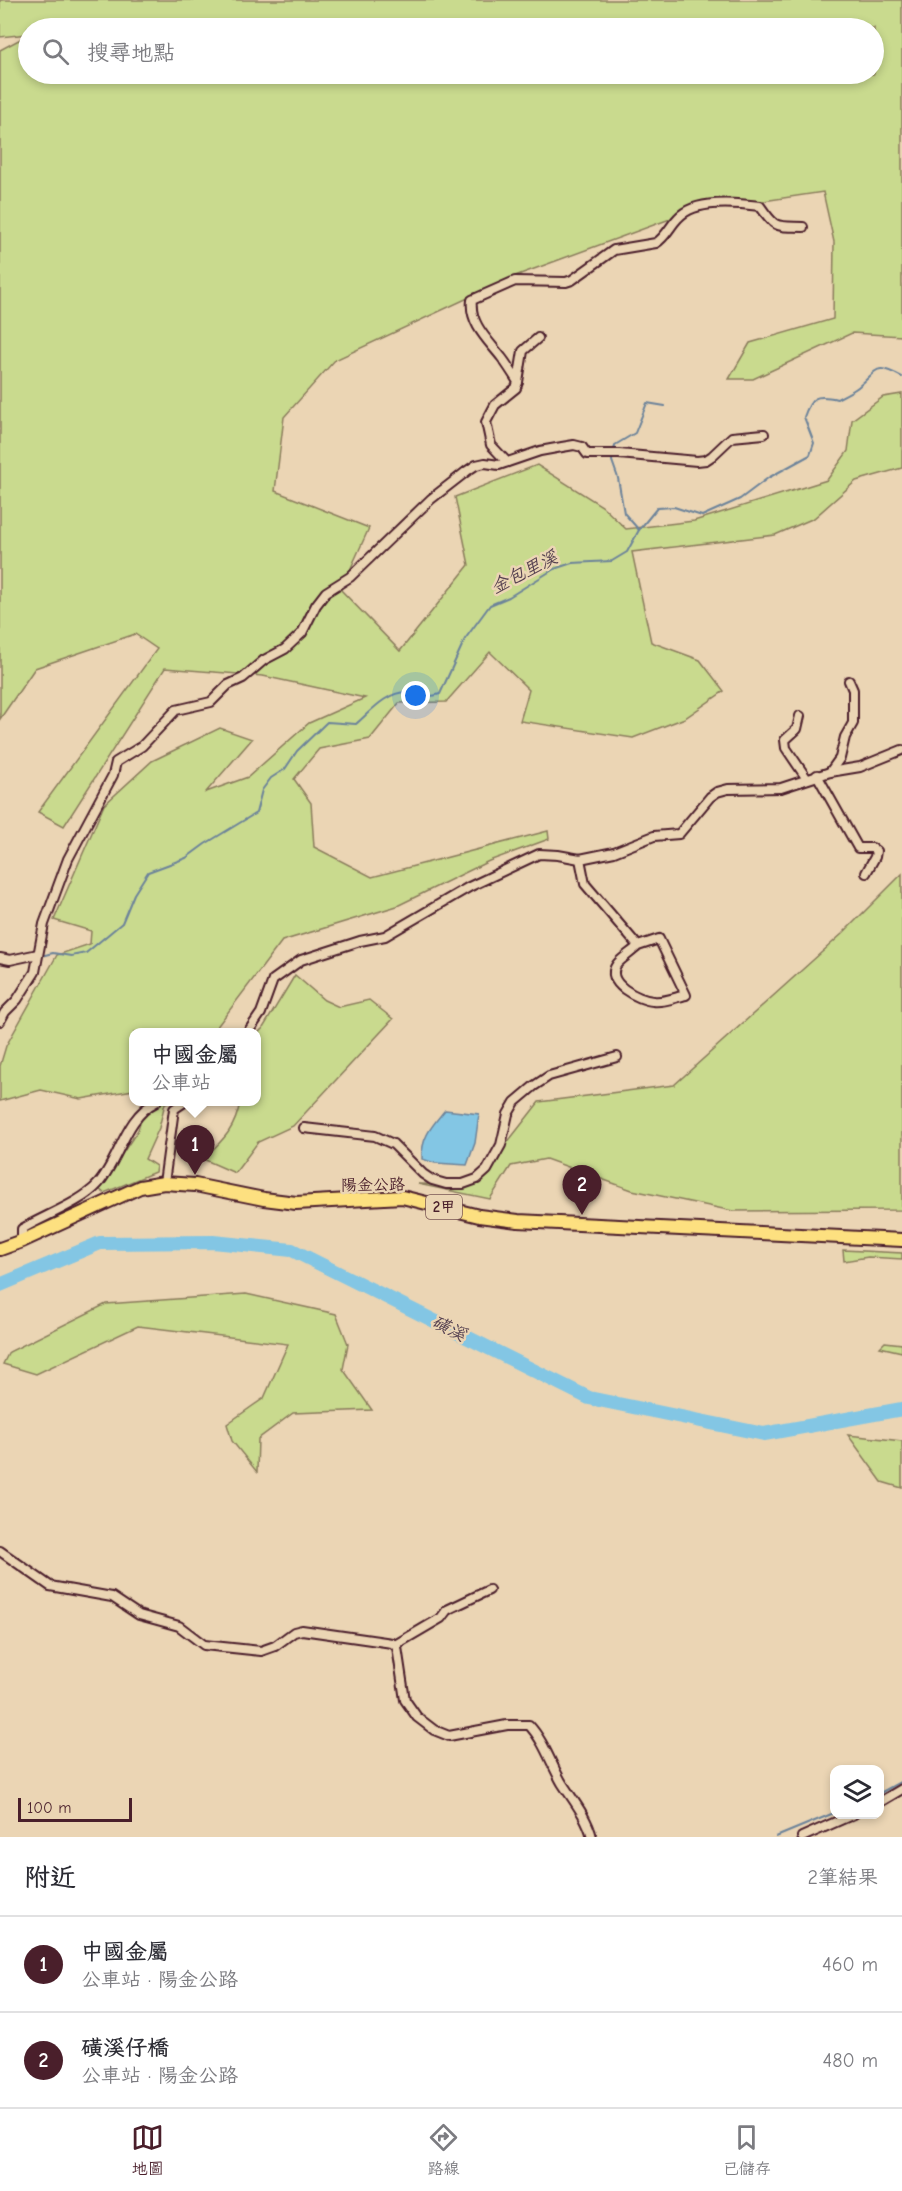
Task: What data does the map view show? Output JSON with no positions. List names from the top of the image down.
{
  "streets": {
    "main road": ["陽金公路", "2甲"]
  },
  "water": ["金包里溪", "磺溪"],
  "scale_bar": "100 m",
  "page": {
    "search": "搜尋地點",
    "popup": ["中國金屬", "公車站"],
    "pins": ["1", "2"],
    "scale": "100 m",
    "heading": ["附近", "2筆結果"],
    "list": [
      {
        "mark": "1",
        "name": "中國金屬",
        "note": "公車站 · 陽金公路",
        "value": "460 m"
      },
      {
        "mark": "2",
        "name": "磺溪仔橋",
        "note": "公車站 · 陽金公路",
        "value": "480 m"
      }
    ],
    "nav": ["地圖", "路線", "已儲存"]
  }
}
